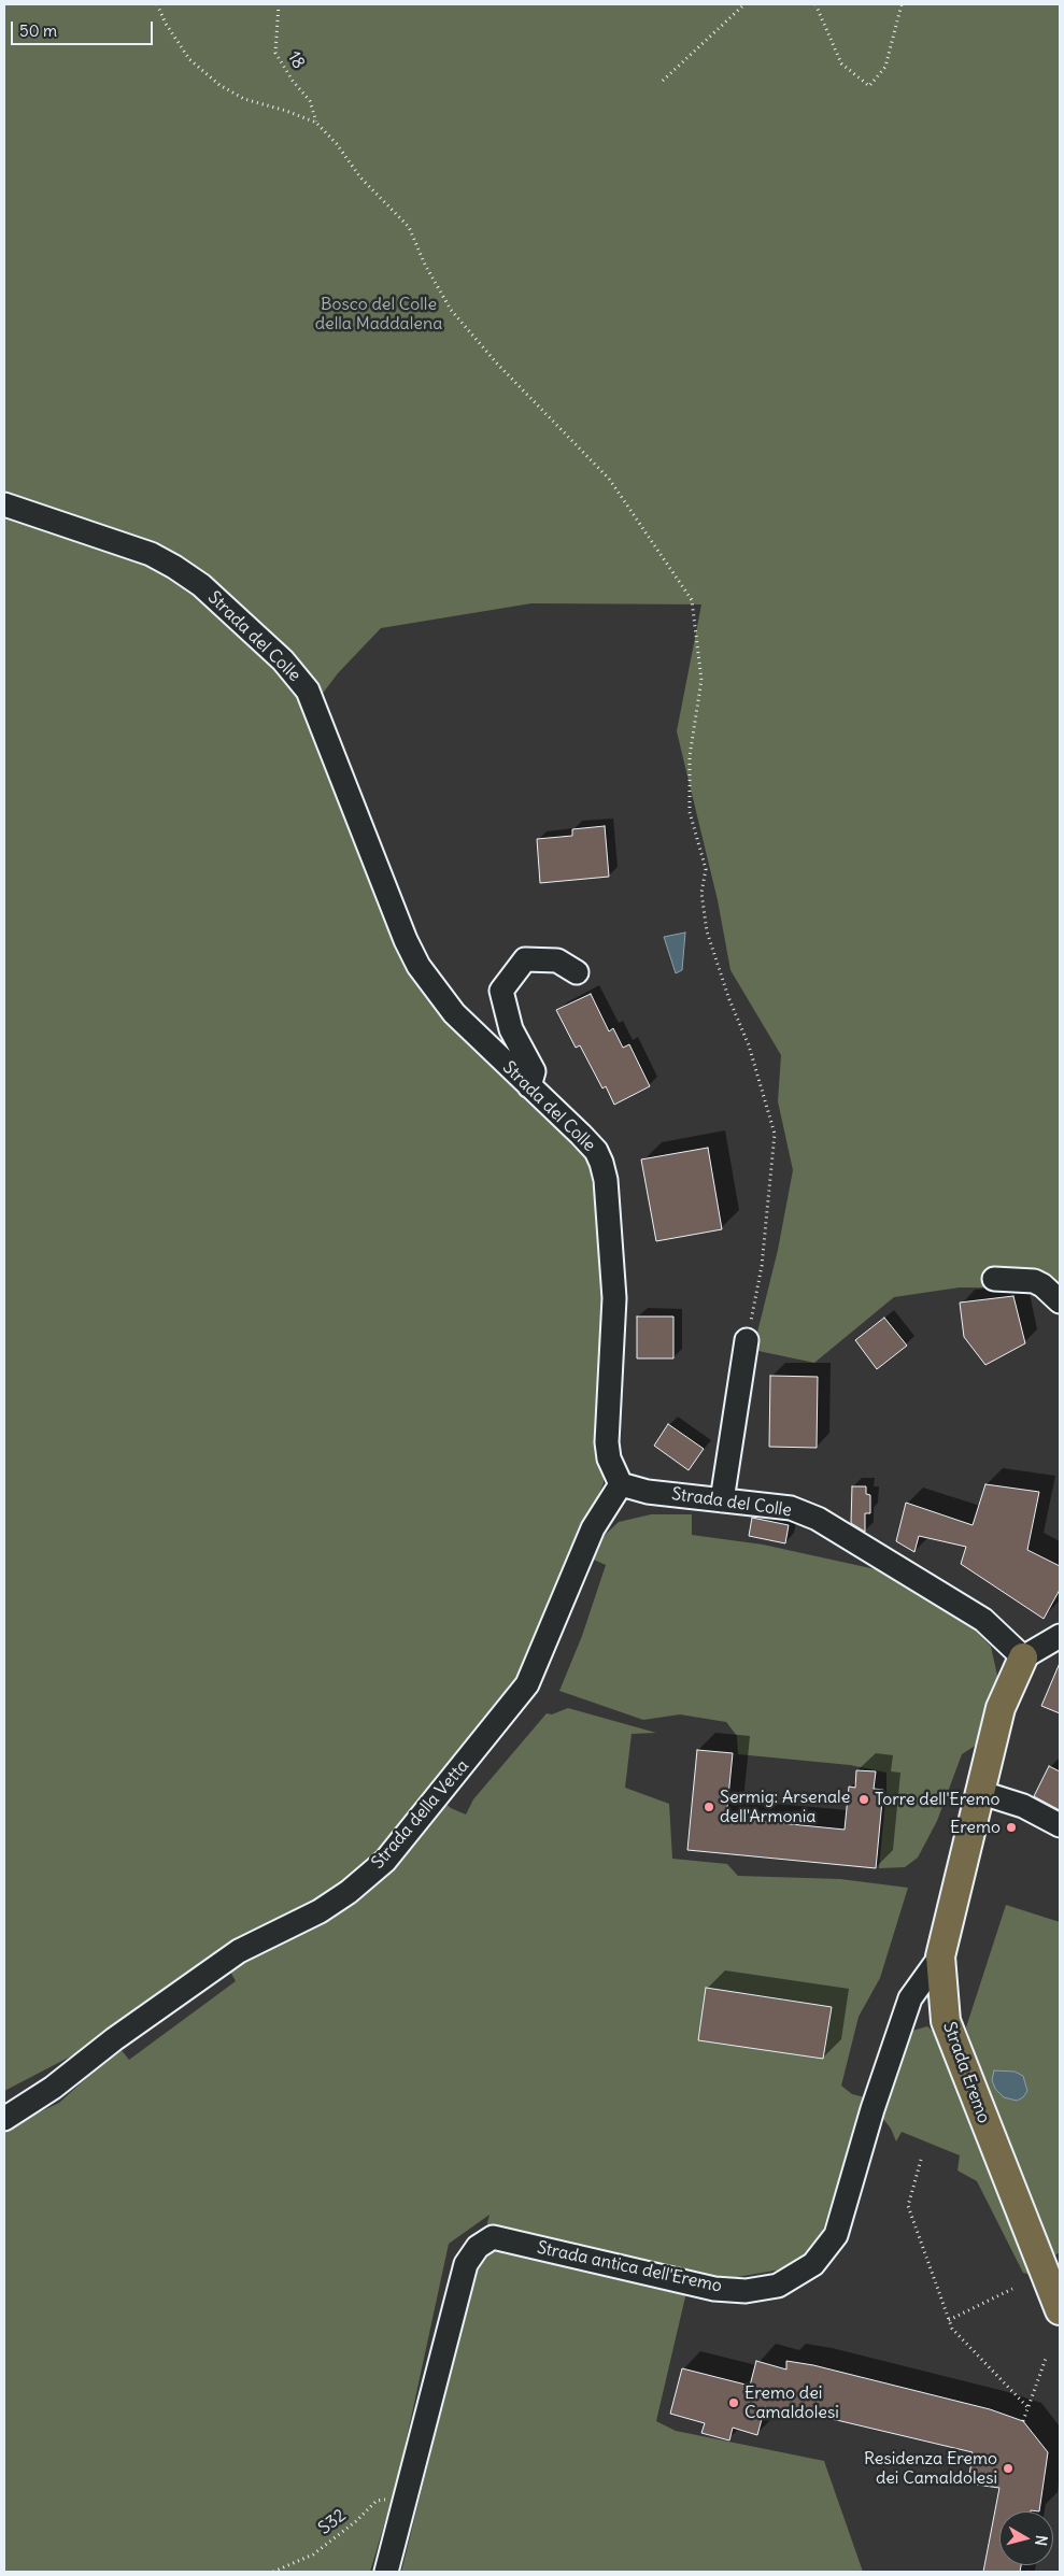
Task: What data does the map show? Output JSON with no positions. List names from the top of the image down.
{
  "streets": {
    "main road": ["Strada Eremo"],
    "street": ["Strada del Colle", "Strada della Vetta", "Strada antica dell'Eremo"],
    "path": ["18", "S32"]
  },
  "crossings": [
    ["Strada del Colle", "Strada della Vetta"],
    ["Strada del Colle", "Strada Eremo"],
    ["Strada Eremo", "Strada antica dell'Eremo"],
    ["Strada antica dell'Eremo", "S32"]
  ],
  "parks": ["Bosco del Colle della Maddalena"],
  "places": [
    "Torre dell'Eremo",
    "Sermig: Arsenale dell'Armonia",
    "Eremo",
    "Eremo dei Camaldolesi",
    "Residenza Eremo dei Camaldolesi"
  ],
  "scale_bar": "50 m",
  "north": "right"
}
